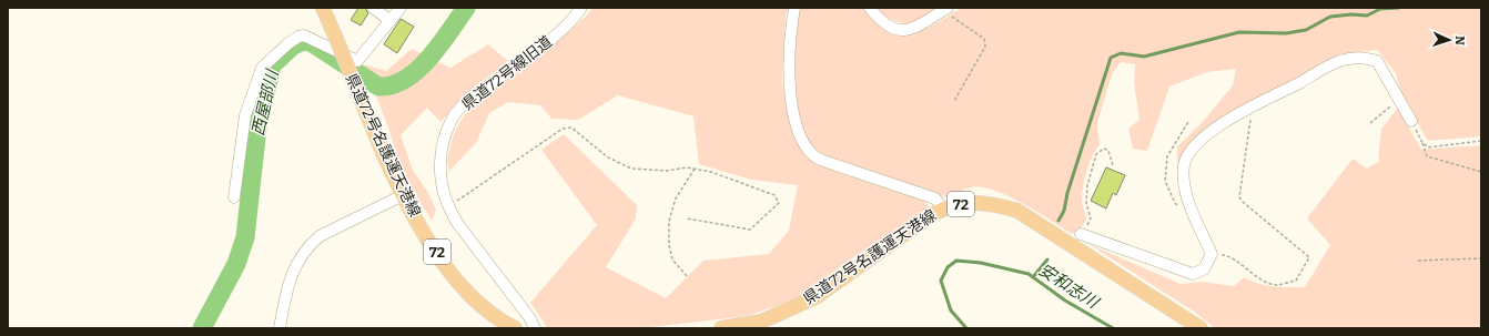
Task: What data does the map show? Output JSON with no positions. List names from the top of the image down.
{
  "streets": {
    "main road": ["県道72号名護運天港線", "72"],
    "street": ["県道72号線旧道"]
  },
  "water": ["西屋部川", "安和志川"],
  "north": "right"
}
